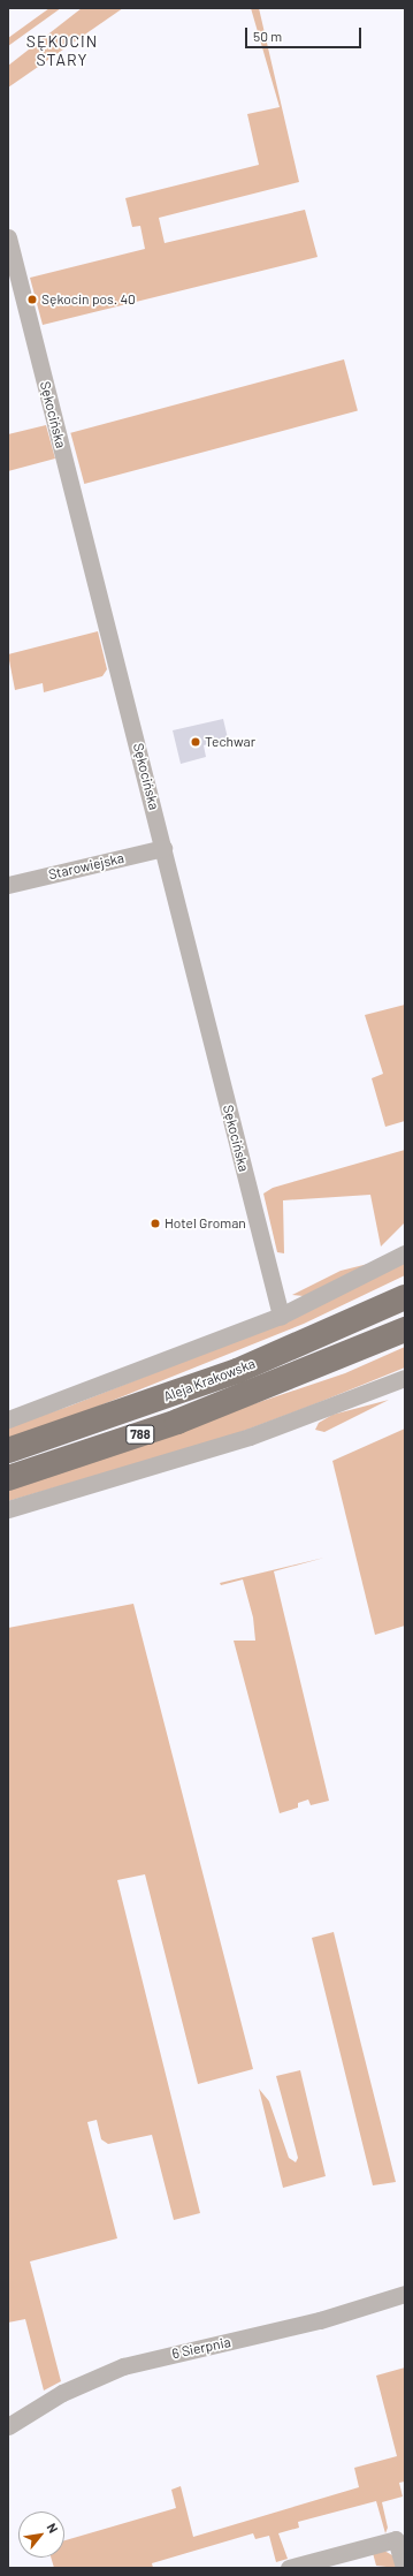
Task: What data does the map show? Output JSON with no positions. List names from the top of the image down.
{
  "streets": {
    "main road": ["Aleja Krakowska", "788"],
    "street": ["Sękocińska", "Starowiejska", "6 Sierpnia"]
  },
  "crossings": [
    ["Sękocińska", "Starowiejska"]
  ],
  "districts": ["SĘKOCIN STARY"],
  "places": ["Sękocin pos. 40", "Techwar", "Hotel Groman"],
  "scale_bar": "50 m",
  "north": "top right"
}
